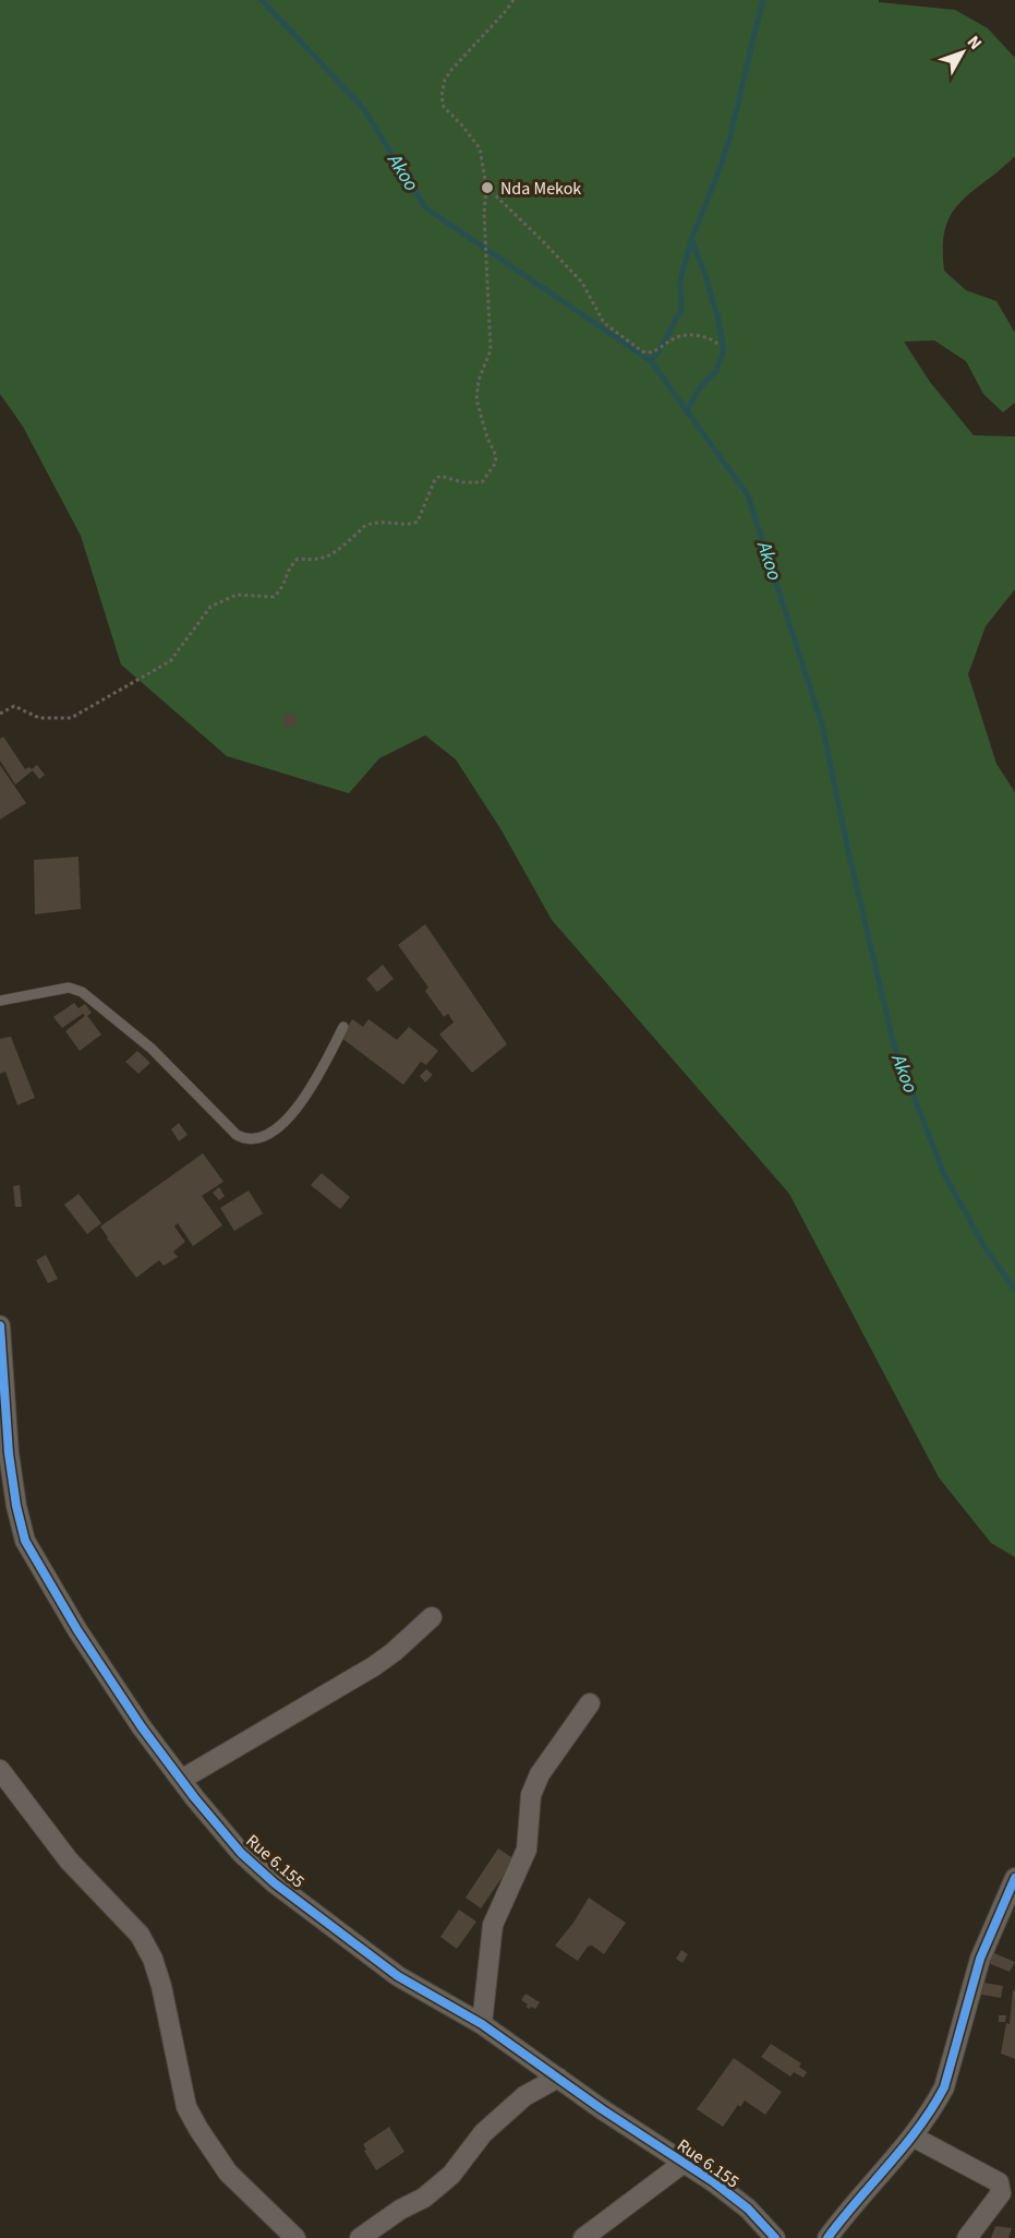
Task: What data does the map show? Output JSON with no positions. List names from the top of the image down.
{
  "streets": {
    "street": ["Rue 6.155"]
  },
  "water": ["Akoo"],
  "places": ["Nda Mekok"],
  "north": "top right"
}
